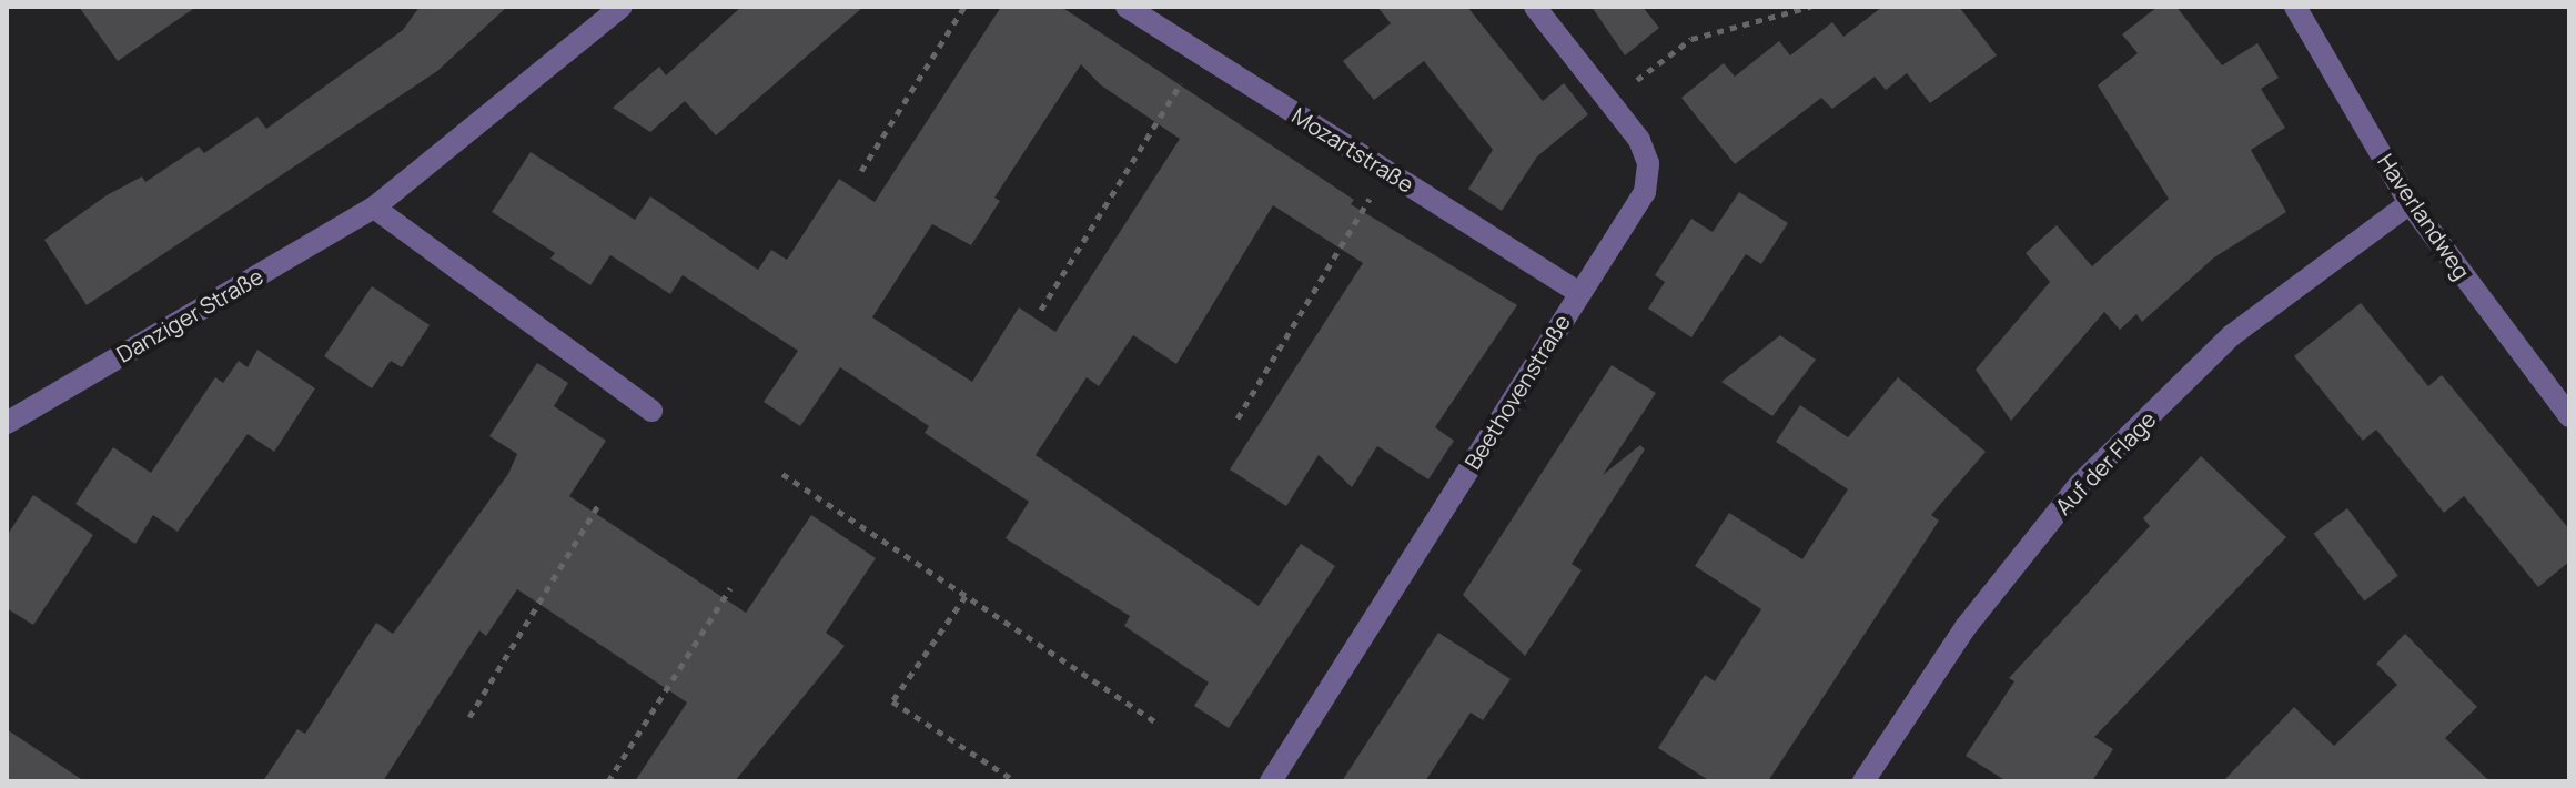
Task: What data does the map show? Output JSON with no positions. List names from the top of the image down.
{
  "streets": {
    "street": [
      "Mozartstraße",
      "Haverlandweg",
      "Danziger Straße",
      "Beethovenstraße",
      "Auf der Flage"
    ]
  },
  "crossings": [
    ["Mozartstraße", "Beethovenstraße"],
    ["Haverlandweg", "Auf der Flage"]
  ]
}
